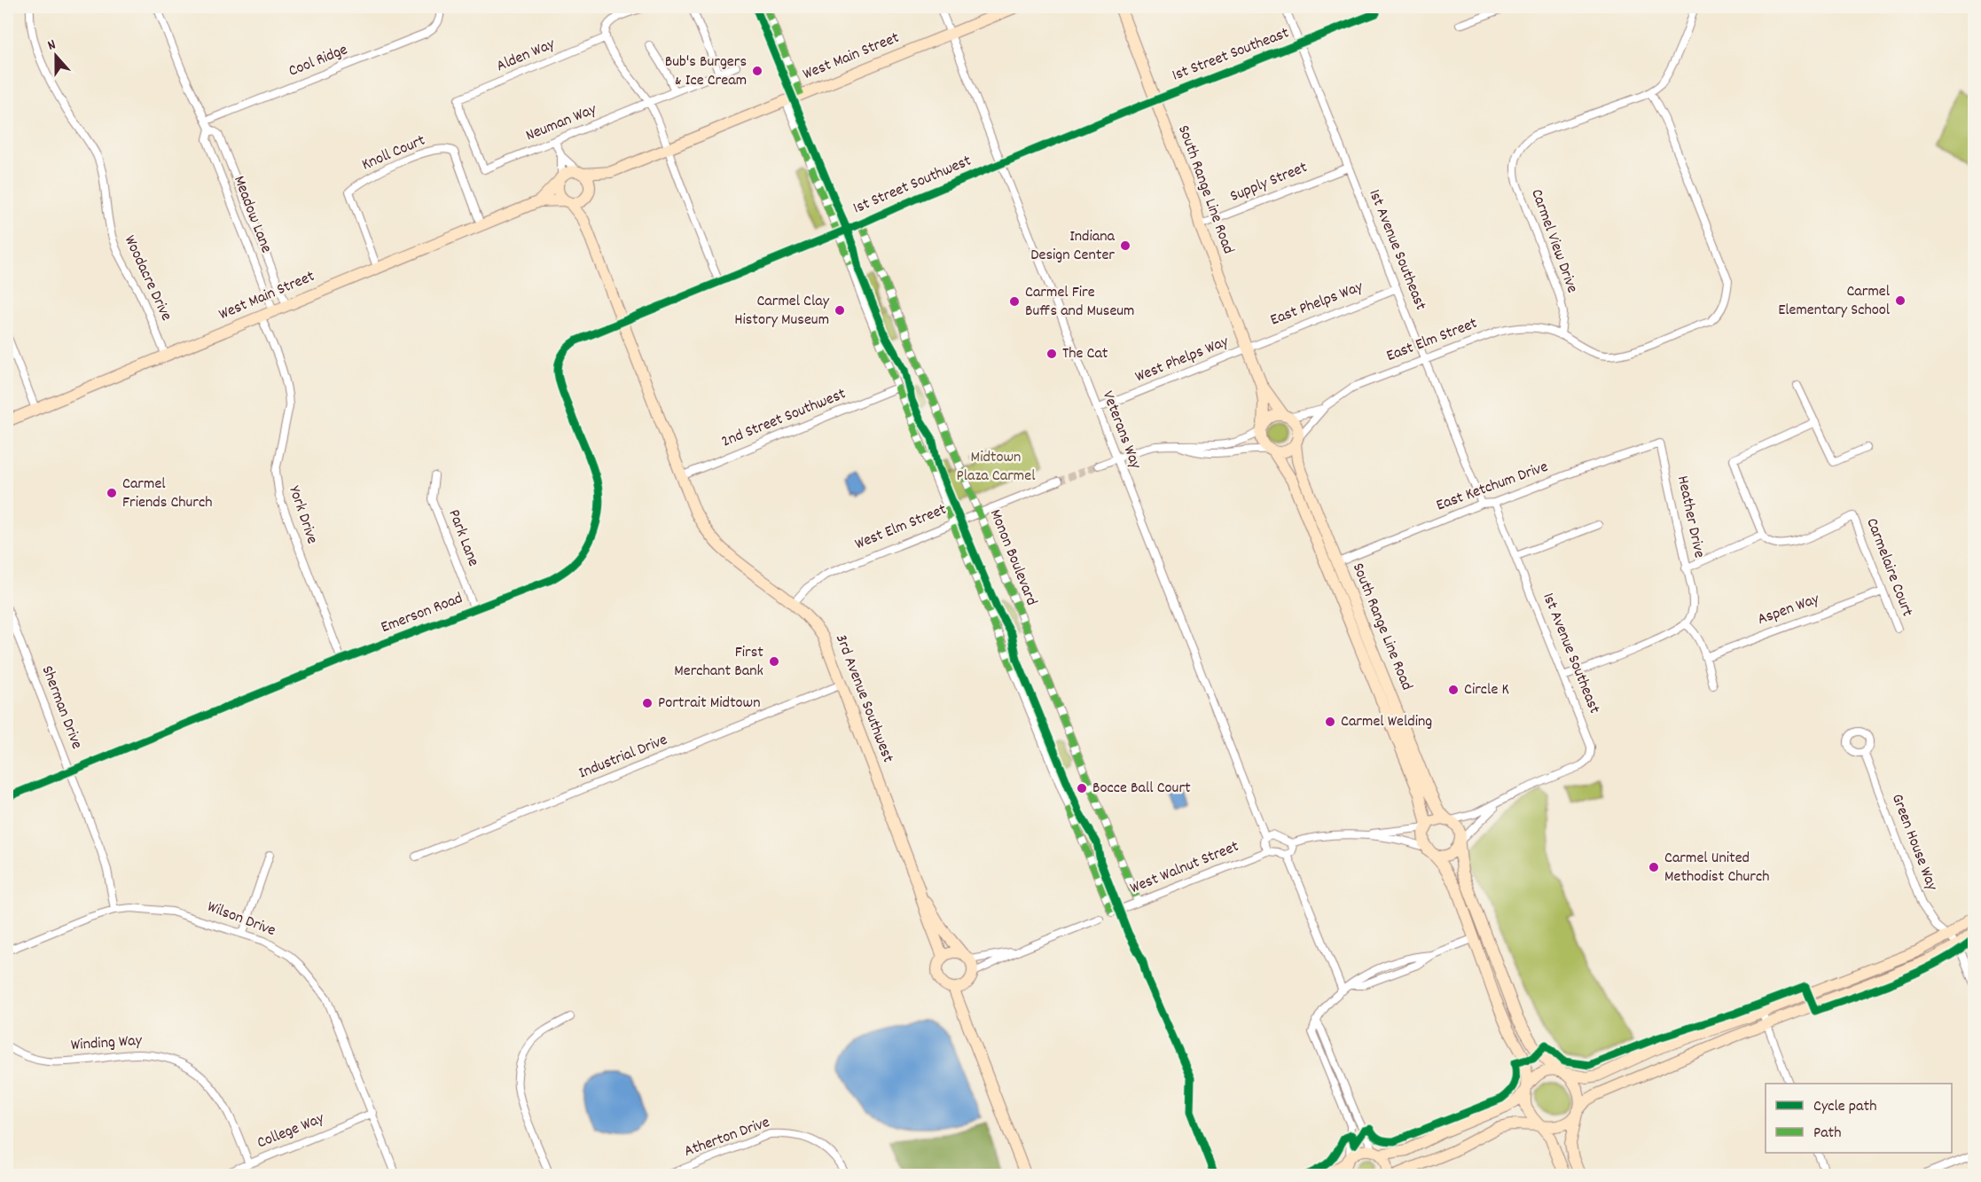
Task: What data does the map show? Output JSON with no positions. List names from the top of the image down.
{
  "streets": {
    "main road": ["West Main Street", "South Range Line Road", "3rd Avenue Southwest"],
    "street": [
      "1st Street Southeast",
      "Alden Way",
      "Cool Ridge",
      "Neuman Way",
      "Knoll Court",
      "Supply Street",
      "1st Street Southwest",
      "Meadow Lane",
      "Carmel View Drive",
      "1st Avenue Southeast",
      "Woodacre Drive",
      "East Phelps Way",
      "East Elm Street",
      "West Phelps Way",
      "2nd Street Southwest",
      "Veterans Way",
      "East Ketchum Drive",
      "York Drive",
      "Heather Drive",
      "West Elm Street",
      "Park Lane",
      "Monon Boulevard",
      "Carmelaire Court",
      "Aspen Way",
      "Emerson Road",
      "Sherman Drive",
      "Industrial Drive",
      "Green House Way",
      "West Walnut Street",
      "Wilson Drive",
      "Winding Way",
      "College Way",
      "Atherton Drive"
    ]
  },
  "crossings": [
    ["1st Street Southeast", "1st Street Southwest"],
    ["1st Street Southeast", "South Range Line Road"],
    ["1st Street Southeast", "1st Avenue Southeast"],
    ["Alden Way", "Neuman Way"],
    ["West Main Street", "Knoll Court"],
    ["West Main Street", "Meadow Lane"],
    ["West Main Street", "Woodacre Drive"],
    ["West Main Street", "Veterans Way"],
    ["West Main Street", "York Drive"],
    ["Cool Ridge", "Meadow Lane"],
    ["Supply Street", "South Range Line Road"],
    ["Supply Street", "1st Avenue Southeast"],
    ["1st Street Southwest", "South Range Line Road"],
    ["1st Street Southwest", "Veterans Way"],
    ["1st Street Southwest", "Monon Boulevard"],
    ["1st Street Southwest", "Emerson Road"],
    ["1st Street Southwest", "3rd Avenue Southwest"],
    ["South Range Line Road", "East Phelps Way"],
    ["South Range Line Road", "East Elm Street"],
    ["South Range Line Road", "West Phelps Way"],
    ["South Range Line Road", "East Ketchum Drive"],
    ["Carmel View Drive", "East Elm Street"],
    ["1st Avenue Southeast", "East Phelps Way"],
    ["1st Avenue Southeast", "East Elm Street"],
    ["1st Avenue Southeast", "East Ketchum Drive"],
    ["East Phelps Way", "West Phelps Way"],
    ["West Phelps Way", "Veterans Way"],
    ["2nd Street Southwest", "3rd Avenue Southwest"],
    ["Veterans Way", "West Walnut Street"],
    ["East Ketchum Drive", "Heather Drive"],
    ["York Drive", "Emerson Road"],
    ["West Elm Street", "Monon Boulevard"],
    ["West Elm Street", "3rd Avenue Southwest"],
    ["West Elm Street", "West Walnut Street"],
    ["Park Lane", "Emerson Road"],
    ["Monon Boulevard", "West Walnut Street"],
    ["Carmelaire Court", "Aspen Way"],
    ["Emerson Road", "3rd Avenue Southwest"],
    ["Emerson Road", "Sherman Drive"],
    ["3rd Avenue Southwest", "Industrial Drive"],
    ["Sherman Drive", "Wilson Drive"],
    ["Wilson Drive", "College Way"],
    ["Winding Way", "College Way"]
  ],
  "parks": ["Midtown Plaza Carmel"],
  "places": [
    "Bub's Burgers & Ice Cream",
    "Indiana Design Center",
    "Carmel Elementary School",
    "Carmel Fire Buffs and Museum",
    "Carmel Clay History Museum",
    "The Cat",
    "Carmel Friends Church",
    "First Merchant Bank",
    "Circle K",
    "Portrait Midtown",
    "Carmel Welding",
    "Bocce Ball Court",
    "Carmel United Methodist Church"
  ],
  "legend": ["Cycle path", "Path"],
  "north": "top"
}
